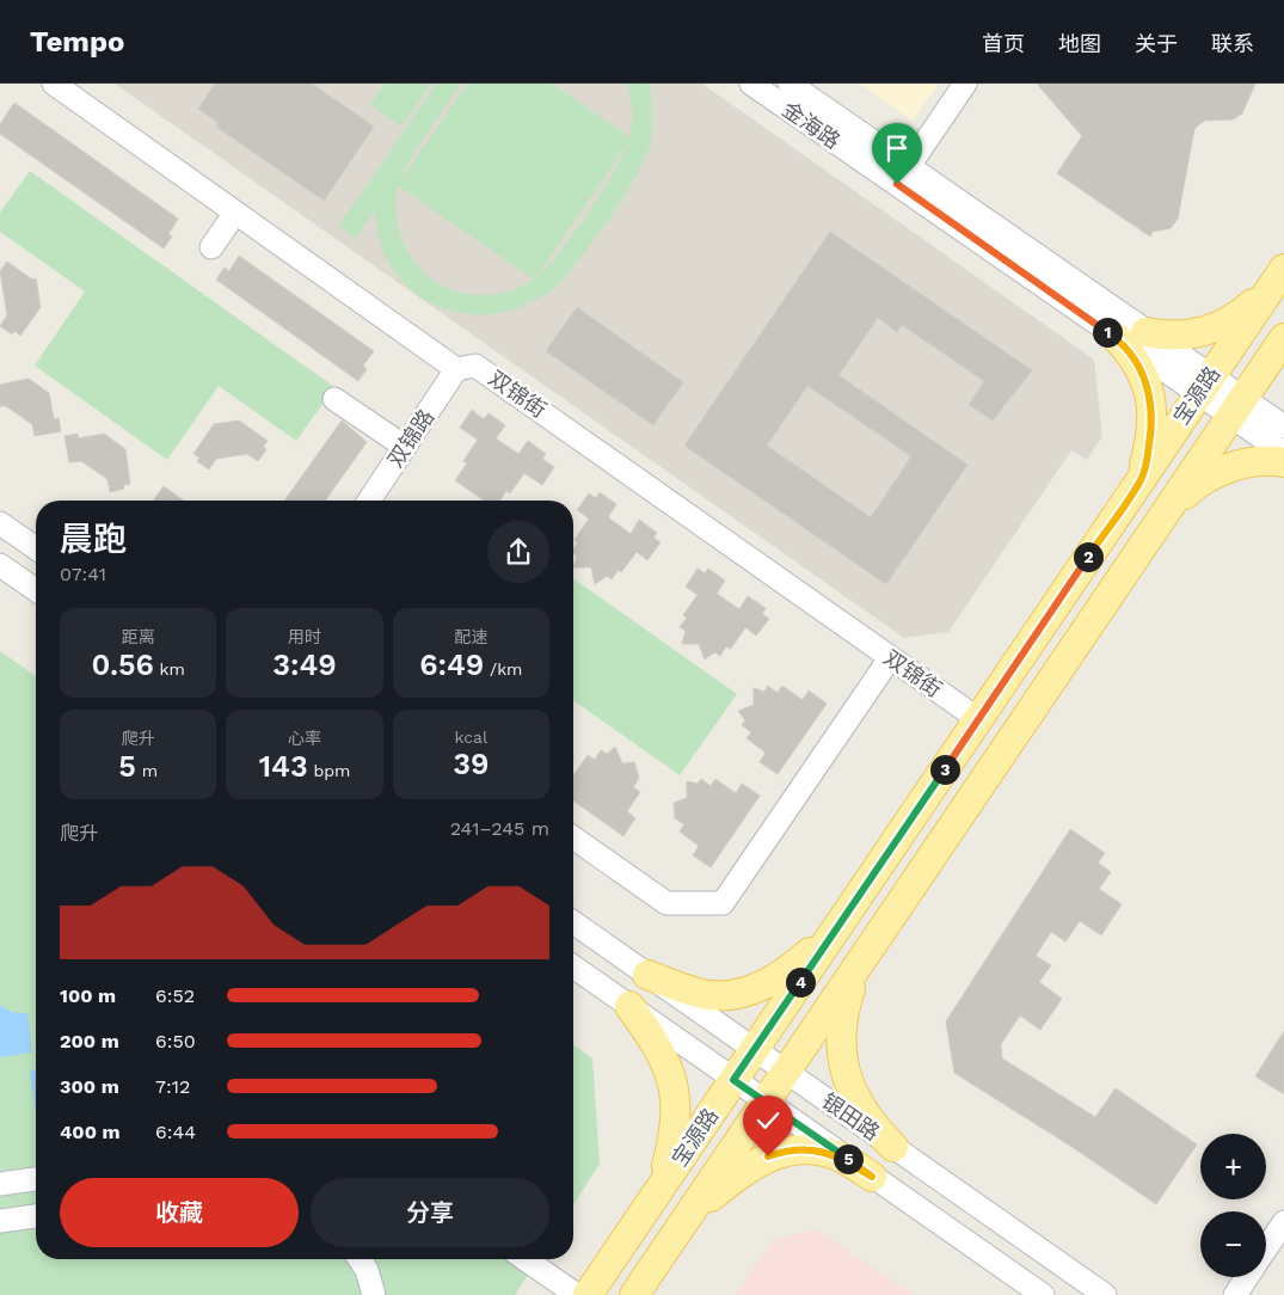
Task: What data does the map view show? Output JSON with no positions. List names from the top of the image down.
{
  "streets": {
    "main road": ["宝源路"],
    "street": [
      "金海路",
      "双锦街",
      "双锦路",
      "银田路"
    ]
  },
  "crossings": [
    ["金海路", "宝源路"],
    ["双锦街", "宝源路"],
    ["双锦街", "双锦路"],
    ["宝源路", "银田路"]
  ],
  "page": {
    "header": "Tempo",
    "nav": [
      "首页",
      "地图",
      "关于",
      "联系"
    ],
    "pins": [
      "1",
      "2",
      "3",
      "4",
      "5"
    ],
    "heading": ["晨跑", "07:41"],
    "stats": [
      ["距离", "0.56 km"],
      ["用时", "3:49"],
      ["配速", "6:49 /km"],
      ["爬升", "5 m"],
      ["心率", "143 bpm"],
      ["kcal", "39"]
    ],
    "chart": ["爬升", "241–245 m"],
    "list": [
      {
        "name": "100 m",
        "note": "6:52"
      },
      {
        "name": "200 m",
        "note": "6:50"
      },
      {
        "name": "300 m",
        "note": "7:12"
      },
      {
        "name": "400 m",
        "note": "6:44"
      }
    ],
    "map_buttons": ["+", "−"],
    "buttons": ["收藏", "分享"]
  }
}
